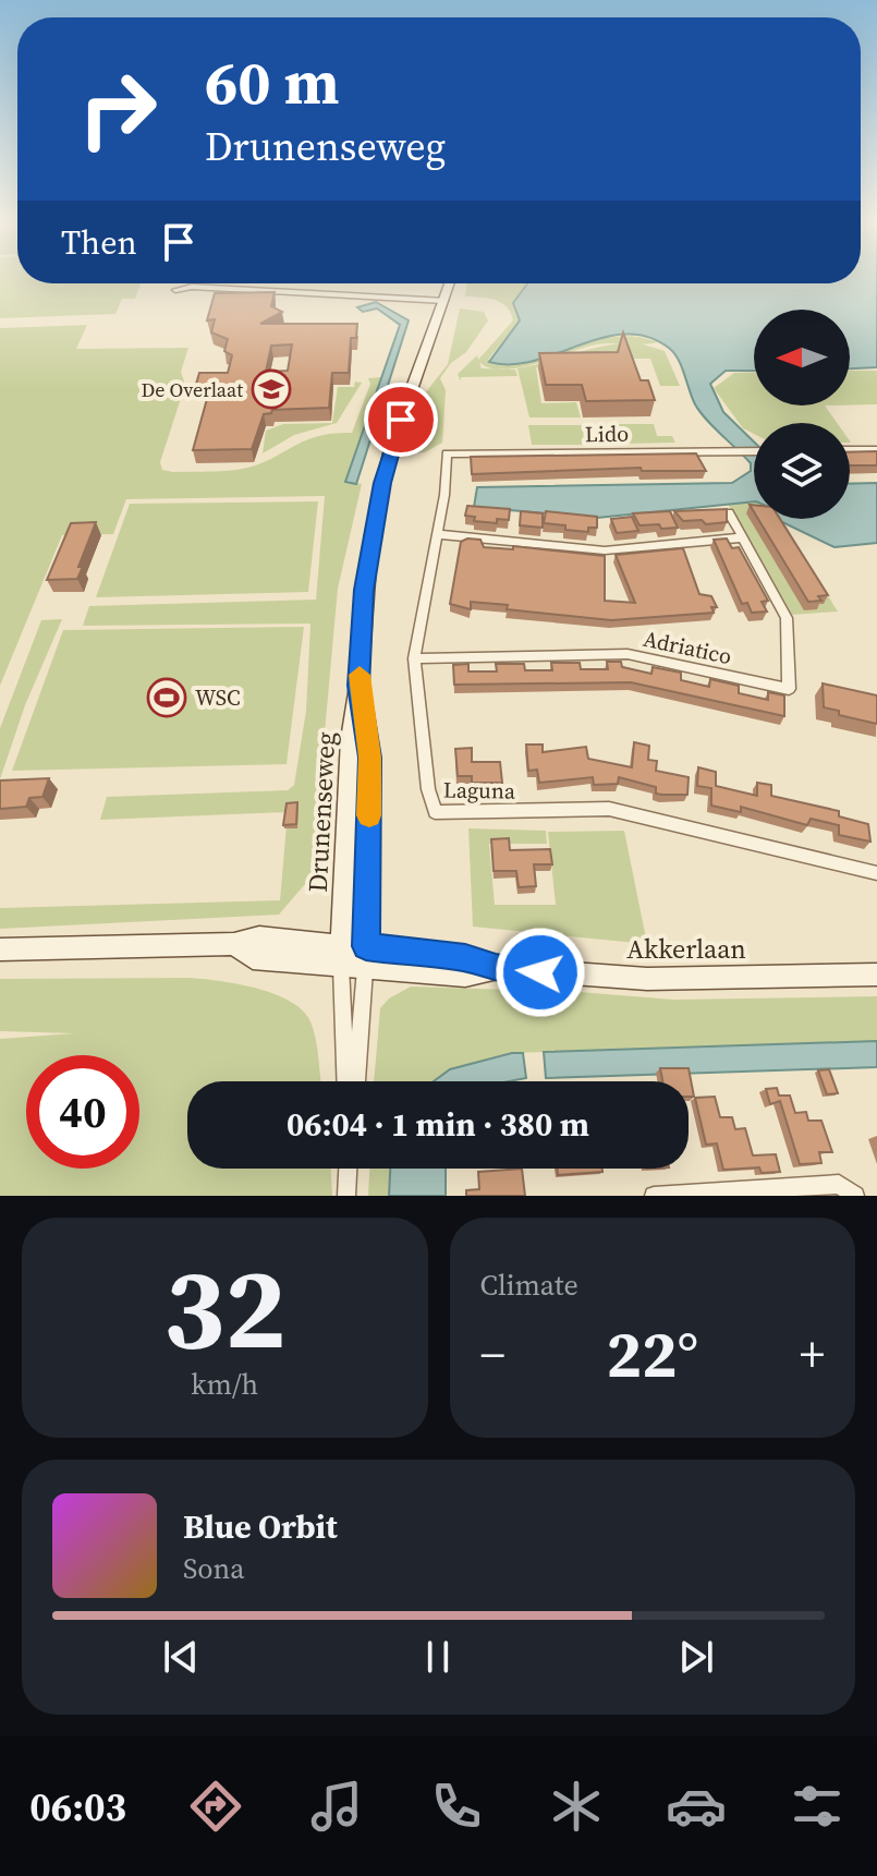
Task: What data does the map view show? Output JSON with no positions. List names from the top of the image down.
{
  "streets": {
    "street": [
      "Lido",
      "Adriatico",
      "Laguna",
      "Drunenseweg",
      "Akkerlaan"
    ]
  },
  "crossings": [
    ["Lido", "Laguna"],
    ["Adriatico", "Laguna"],
    ["Drunenseweg", "Akkerlaan"]
  ],
  "places": {
    "school or university": ["De Overlaat"],
    "sports": ["WSC"]
  },
  "north": "left",
  "page": {
    "turn": ["60 m", "Drunenseweg"],
    "then": "Then",
    "limit": "40",
    "trip": "06:04 · 1 min · 380 m",
    "tile": [
      ["32", "km/h"],
      "Climate"
    ],
    "heat": ["−", "22°", "+"],
    "song": ["Blue Orbit", "Sona"],
    "tabs": "06:03"
  }
}
